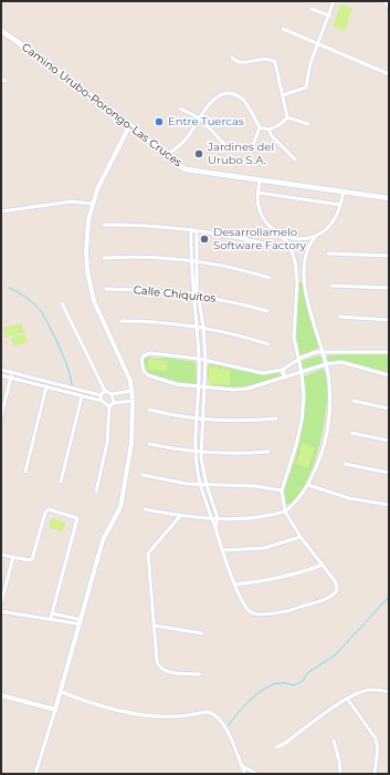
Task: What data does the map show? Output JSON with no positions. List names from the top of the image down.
{
  "streets": {
    "main road": ["Camino Urubo-Porongo-Las Cruces"],
    "street": ["Calle Chiquitos"]
  },
  "places": ["Entre Tuercas", "Jardines del Urubo S.A.", "Desarrollamelo Software Factory"]
}
